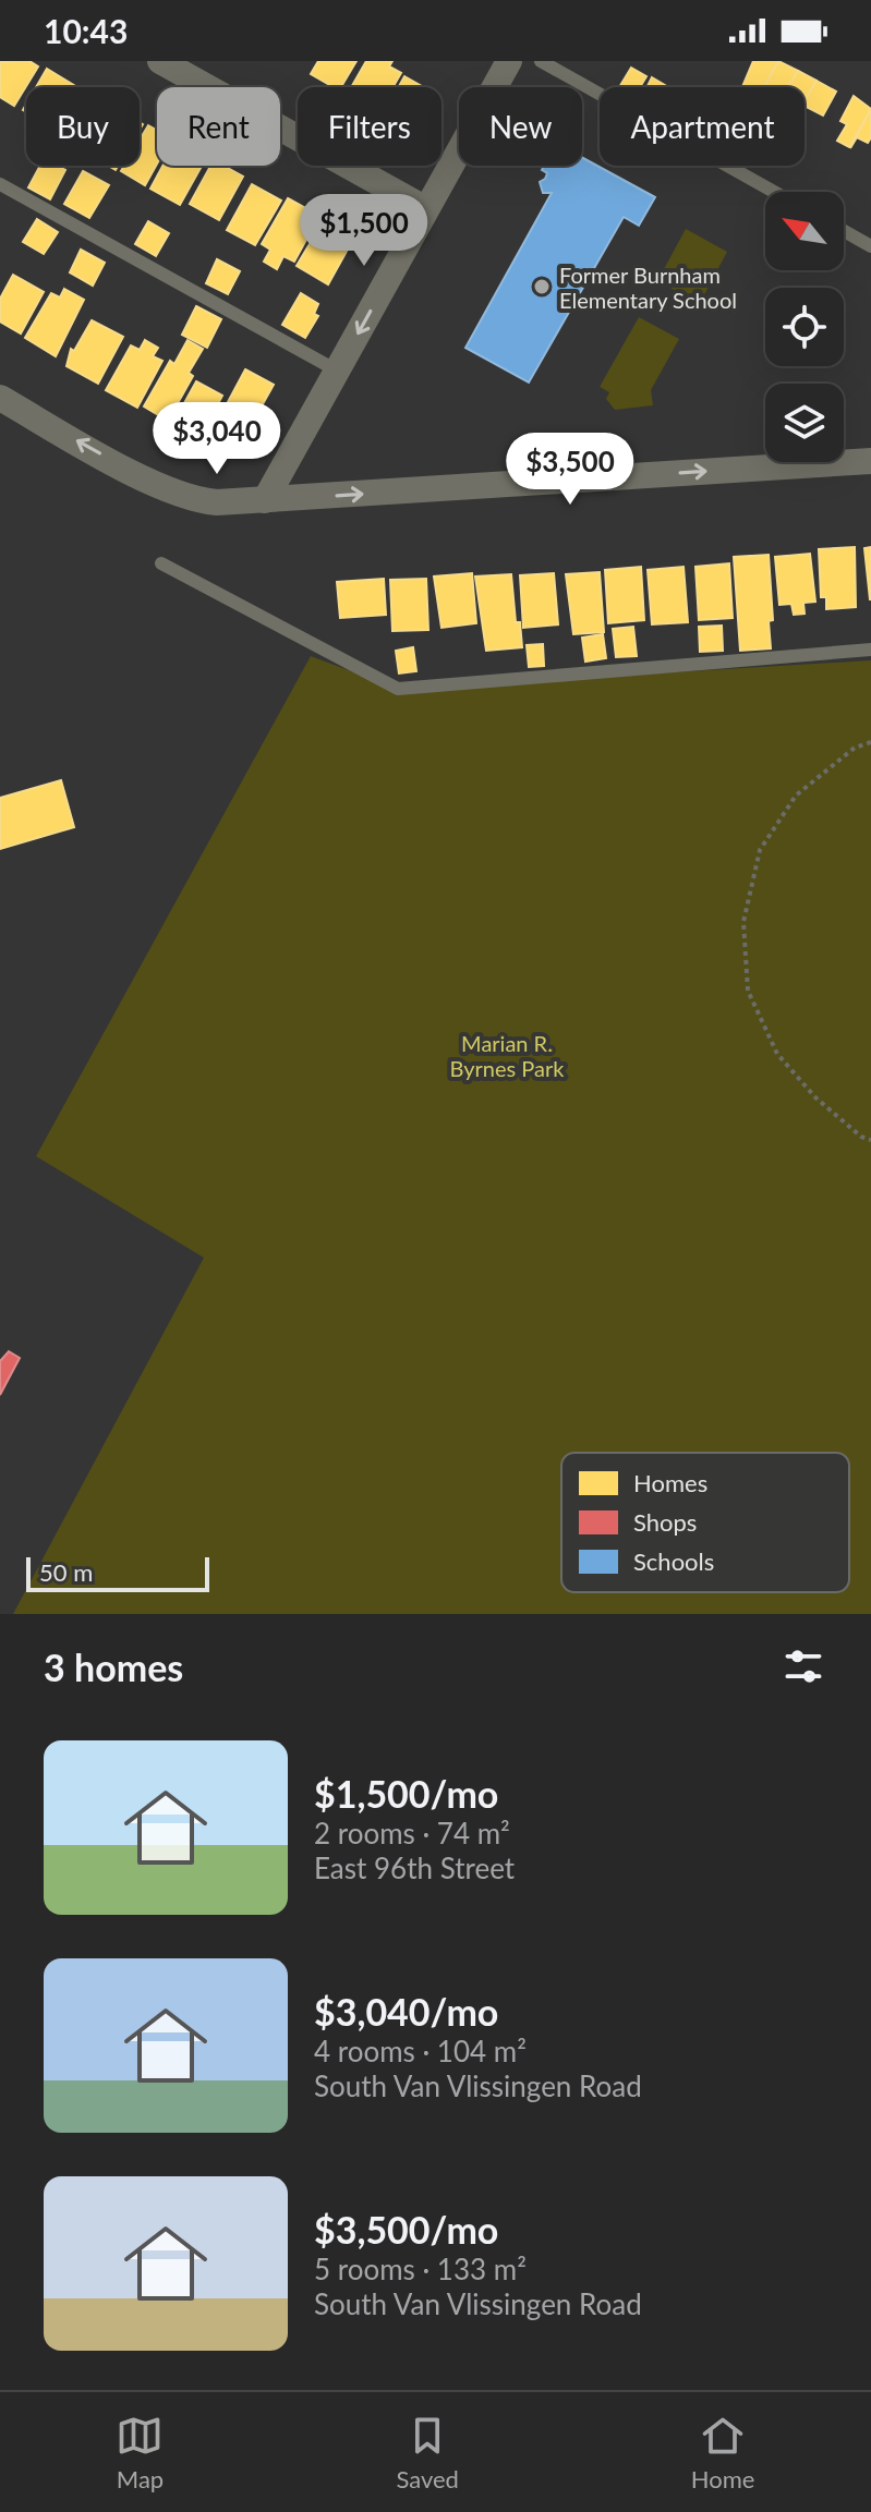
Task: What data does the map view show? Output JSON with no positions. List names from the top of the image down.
{
  "parks": ["Marian R. Byrnes Park"],
  "places": ["Former Burnham Elementary School"],
  "legend": ["Homes", "Shops", "Schools"],
  "scale_bar": "50 m",
  "north": "top left",
  "page": {
    "status": "10:43",
    "chip": [
      "Buy",
      "Rent",
      "Filters",
      "New",
      "Apartment"
    ],
    "price": ["$1,500", "$3,040", "$3,500"],
    "scale": "50 m",
    "heading": "3 homes",
    "list": [
      {
        "name": "$1,500/mo",
        "note": "2 rooms · 74 m² · East 96th Street"
      },
      {
        "name": "$3,040/mo",
        "note": "4 rooms · 104 m² · South Van Vlissingen Road"
      },
      {
        "name": "$3,500/mo",
        "note": "5 rooms · 133 m² · South Van Vlissingen Road"
      }
    ],
    "tabs": ["Map", "Saved", "Home"]
  }
}
